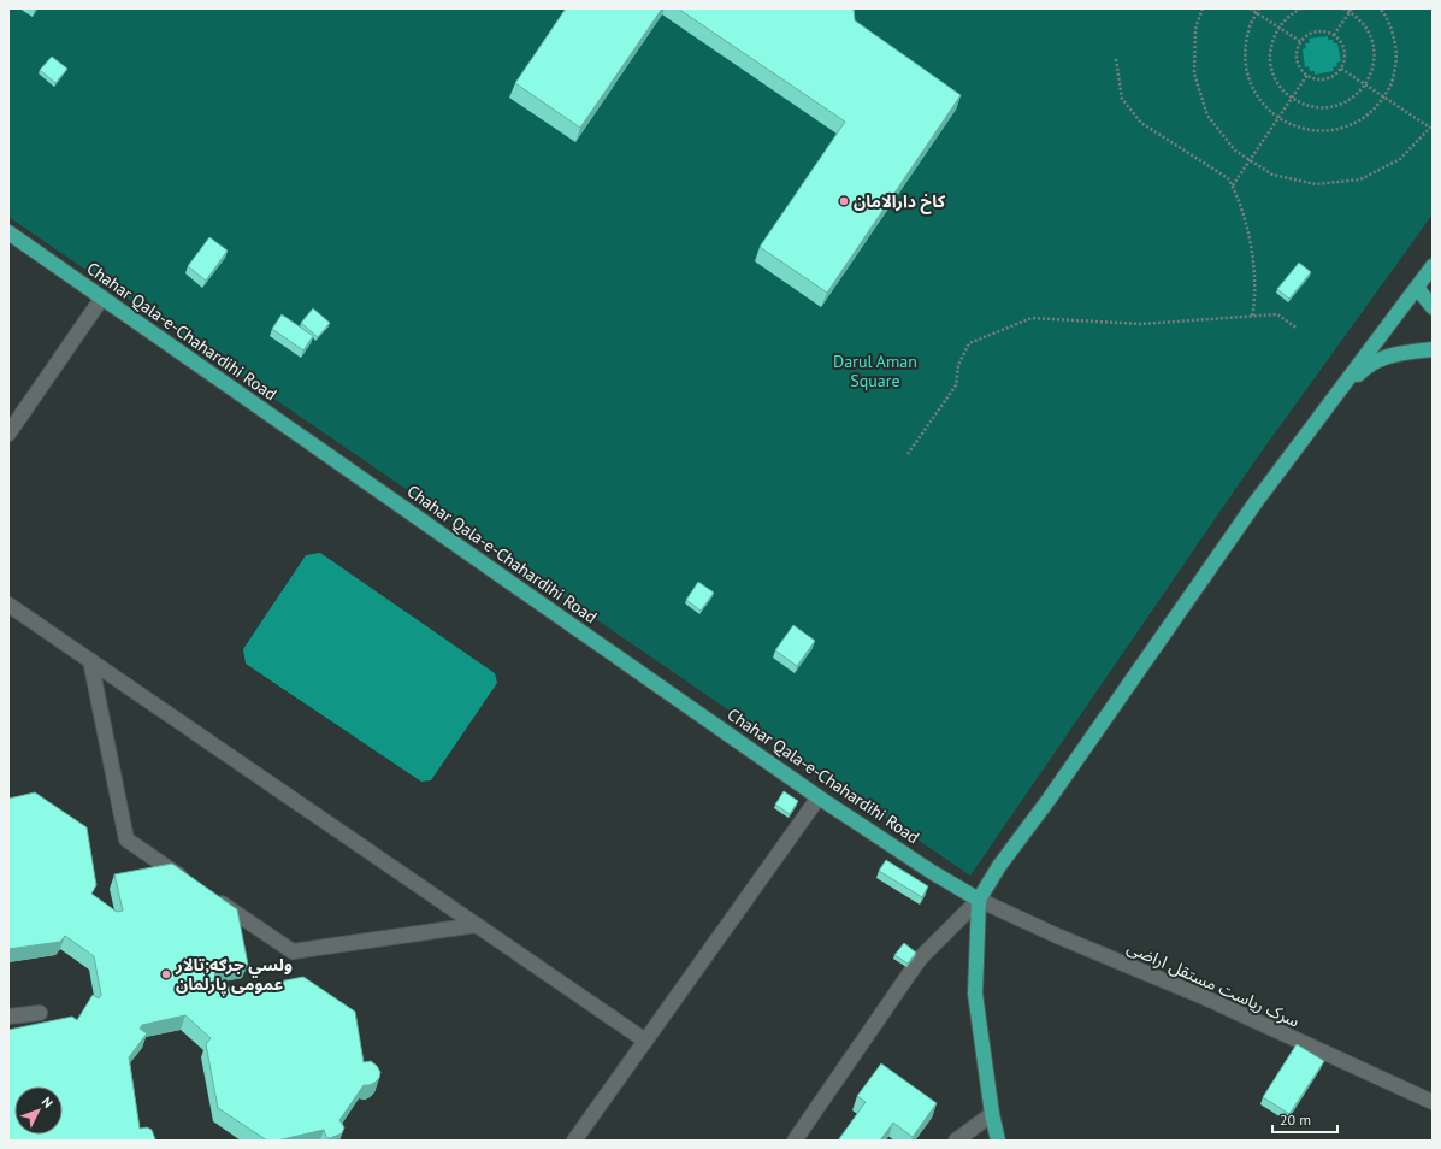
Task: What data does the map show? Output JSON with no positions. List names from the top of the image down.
{
  "streets": {
    "main road": ["Chahar Qala-e-Chahardihi Road"],
    "street": ["سرک ریاست مستقل اراضی"]
  },
  "crossings": [
    ["Chahar Qala-e-Chahardihi Road", "سرک ریاست مستقل اراضی"]
  ],
  "parks": ["Darul Aman Square"],
  "places": ["کاخ دارالامان", "ولسي جرګه;تالار عمومی پارلمان"],
  "scale_bar": "20 m",
  "north": "top right"
}
